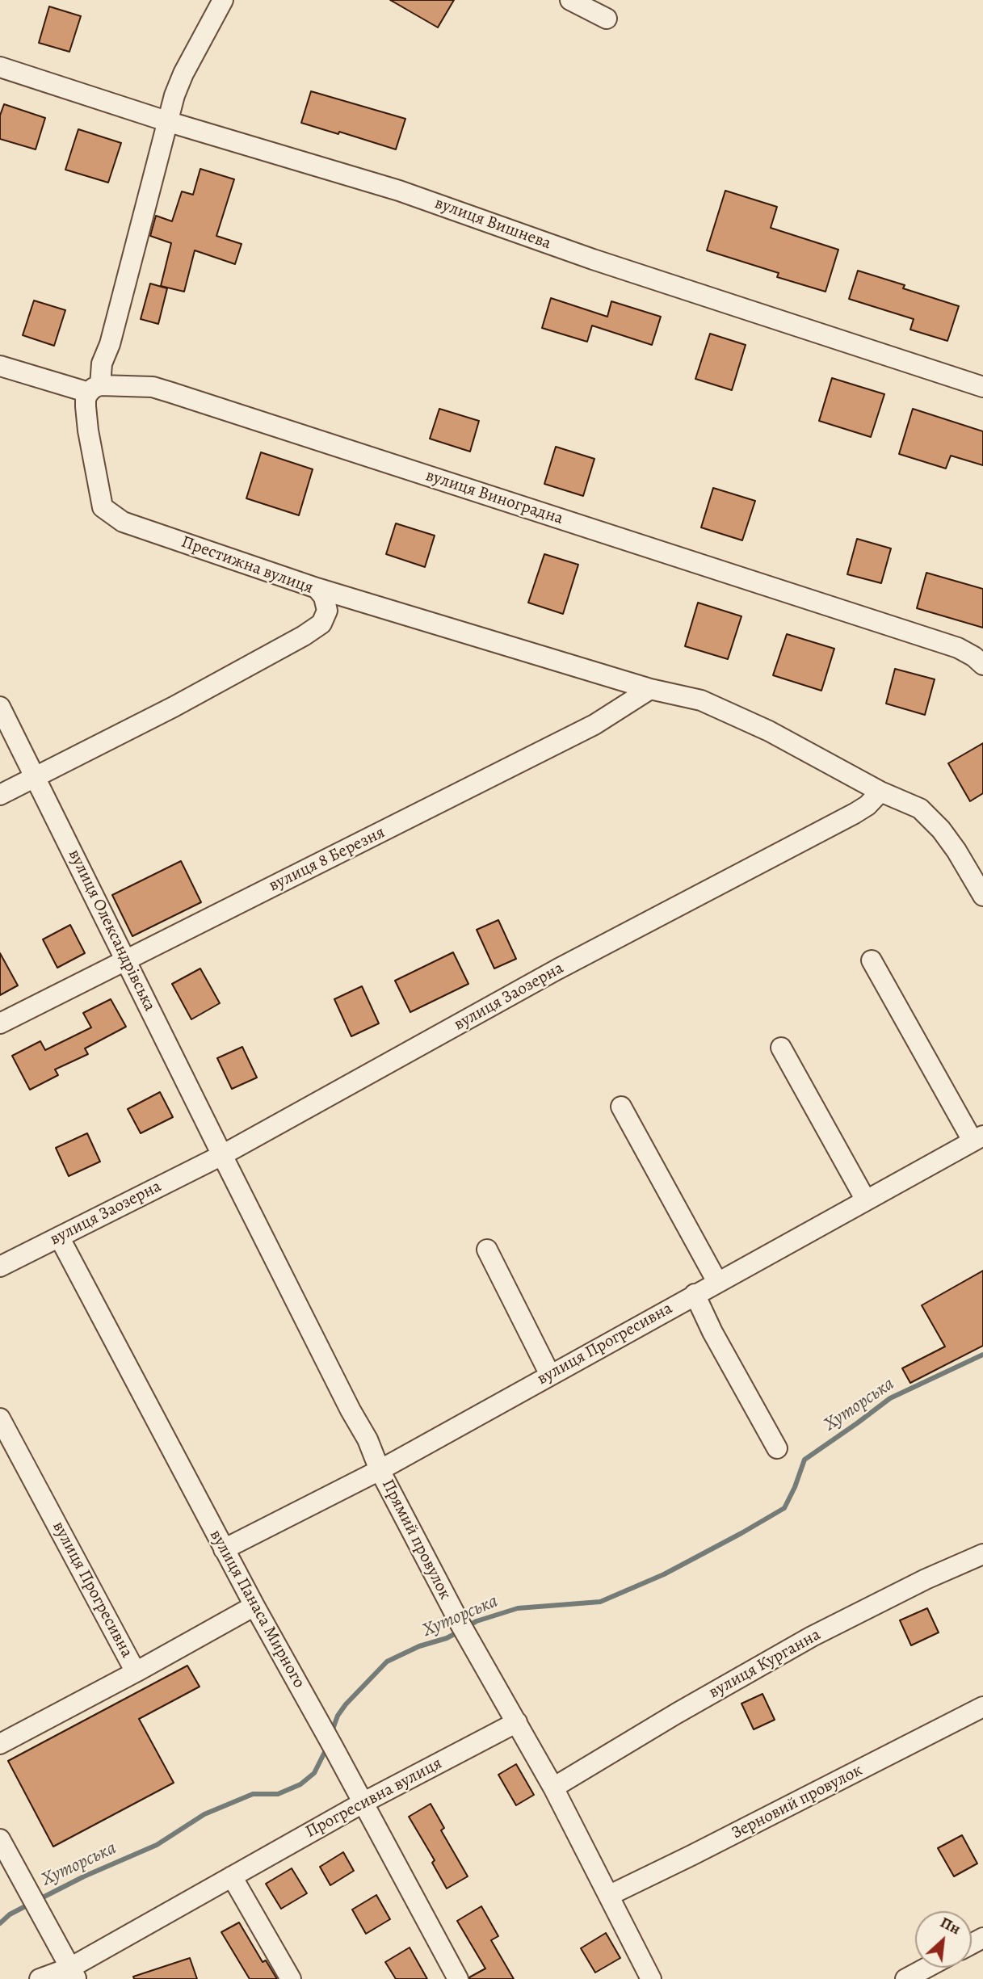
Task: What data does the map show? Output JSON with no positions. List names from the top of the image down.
{
  "streets": {
    "street": [
      "вулиця Вишнева",
      "вулиця Виноградна",
      "Престижна вулиця",
      "вулиця 8 Березня",
      "вулиця Олександрівська",
      "вулиця Заозерна",
      "вулиця Прогресивна",
      "Прямий провулок",
      "вулиця Панаса Мирного",
      "вулиця Курганна",
      "Прогресивна вулиця",
      "Зерновий провулок"
    ]
  },
  "crossings": [
    ["вулиця Вишнева", "Престижна вулиця"],
    ["вулиця Виноградна", "Престижна вулиця"],
    ["Престижна вулиця", "вулиця Олександрівська"],
    ["вулиця 8 Березня", "вулиця Олександрівська"],
    ["вулиця Олександрівська", "вулиця Заозерна"],
    ["вулиця Олександрівська", "Прямий провулок"],
    ["вулиця Заозерна", "Прямий провулок"],
    ["вулиця Заозерна", "вулиця Панаса Мирного"],
    ["вулиця Прогресивна", "Прямий провулок"],
    ["вулиця Прогресивна", "вулиця Панаса Мирного"],
    ["Прямий провулок", "вулиця Курганна"],
    ["Прямий провулок", "Прогресивна вулиця"],
    ["Прямий провулок", "Зерновий провулок"],
    ["вулиця Панаса Мирного", "Прогресивна вулиця"]
  ],
  "water": ["Хуторська"],
  "north": "top right"
}
